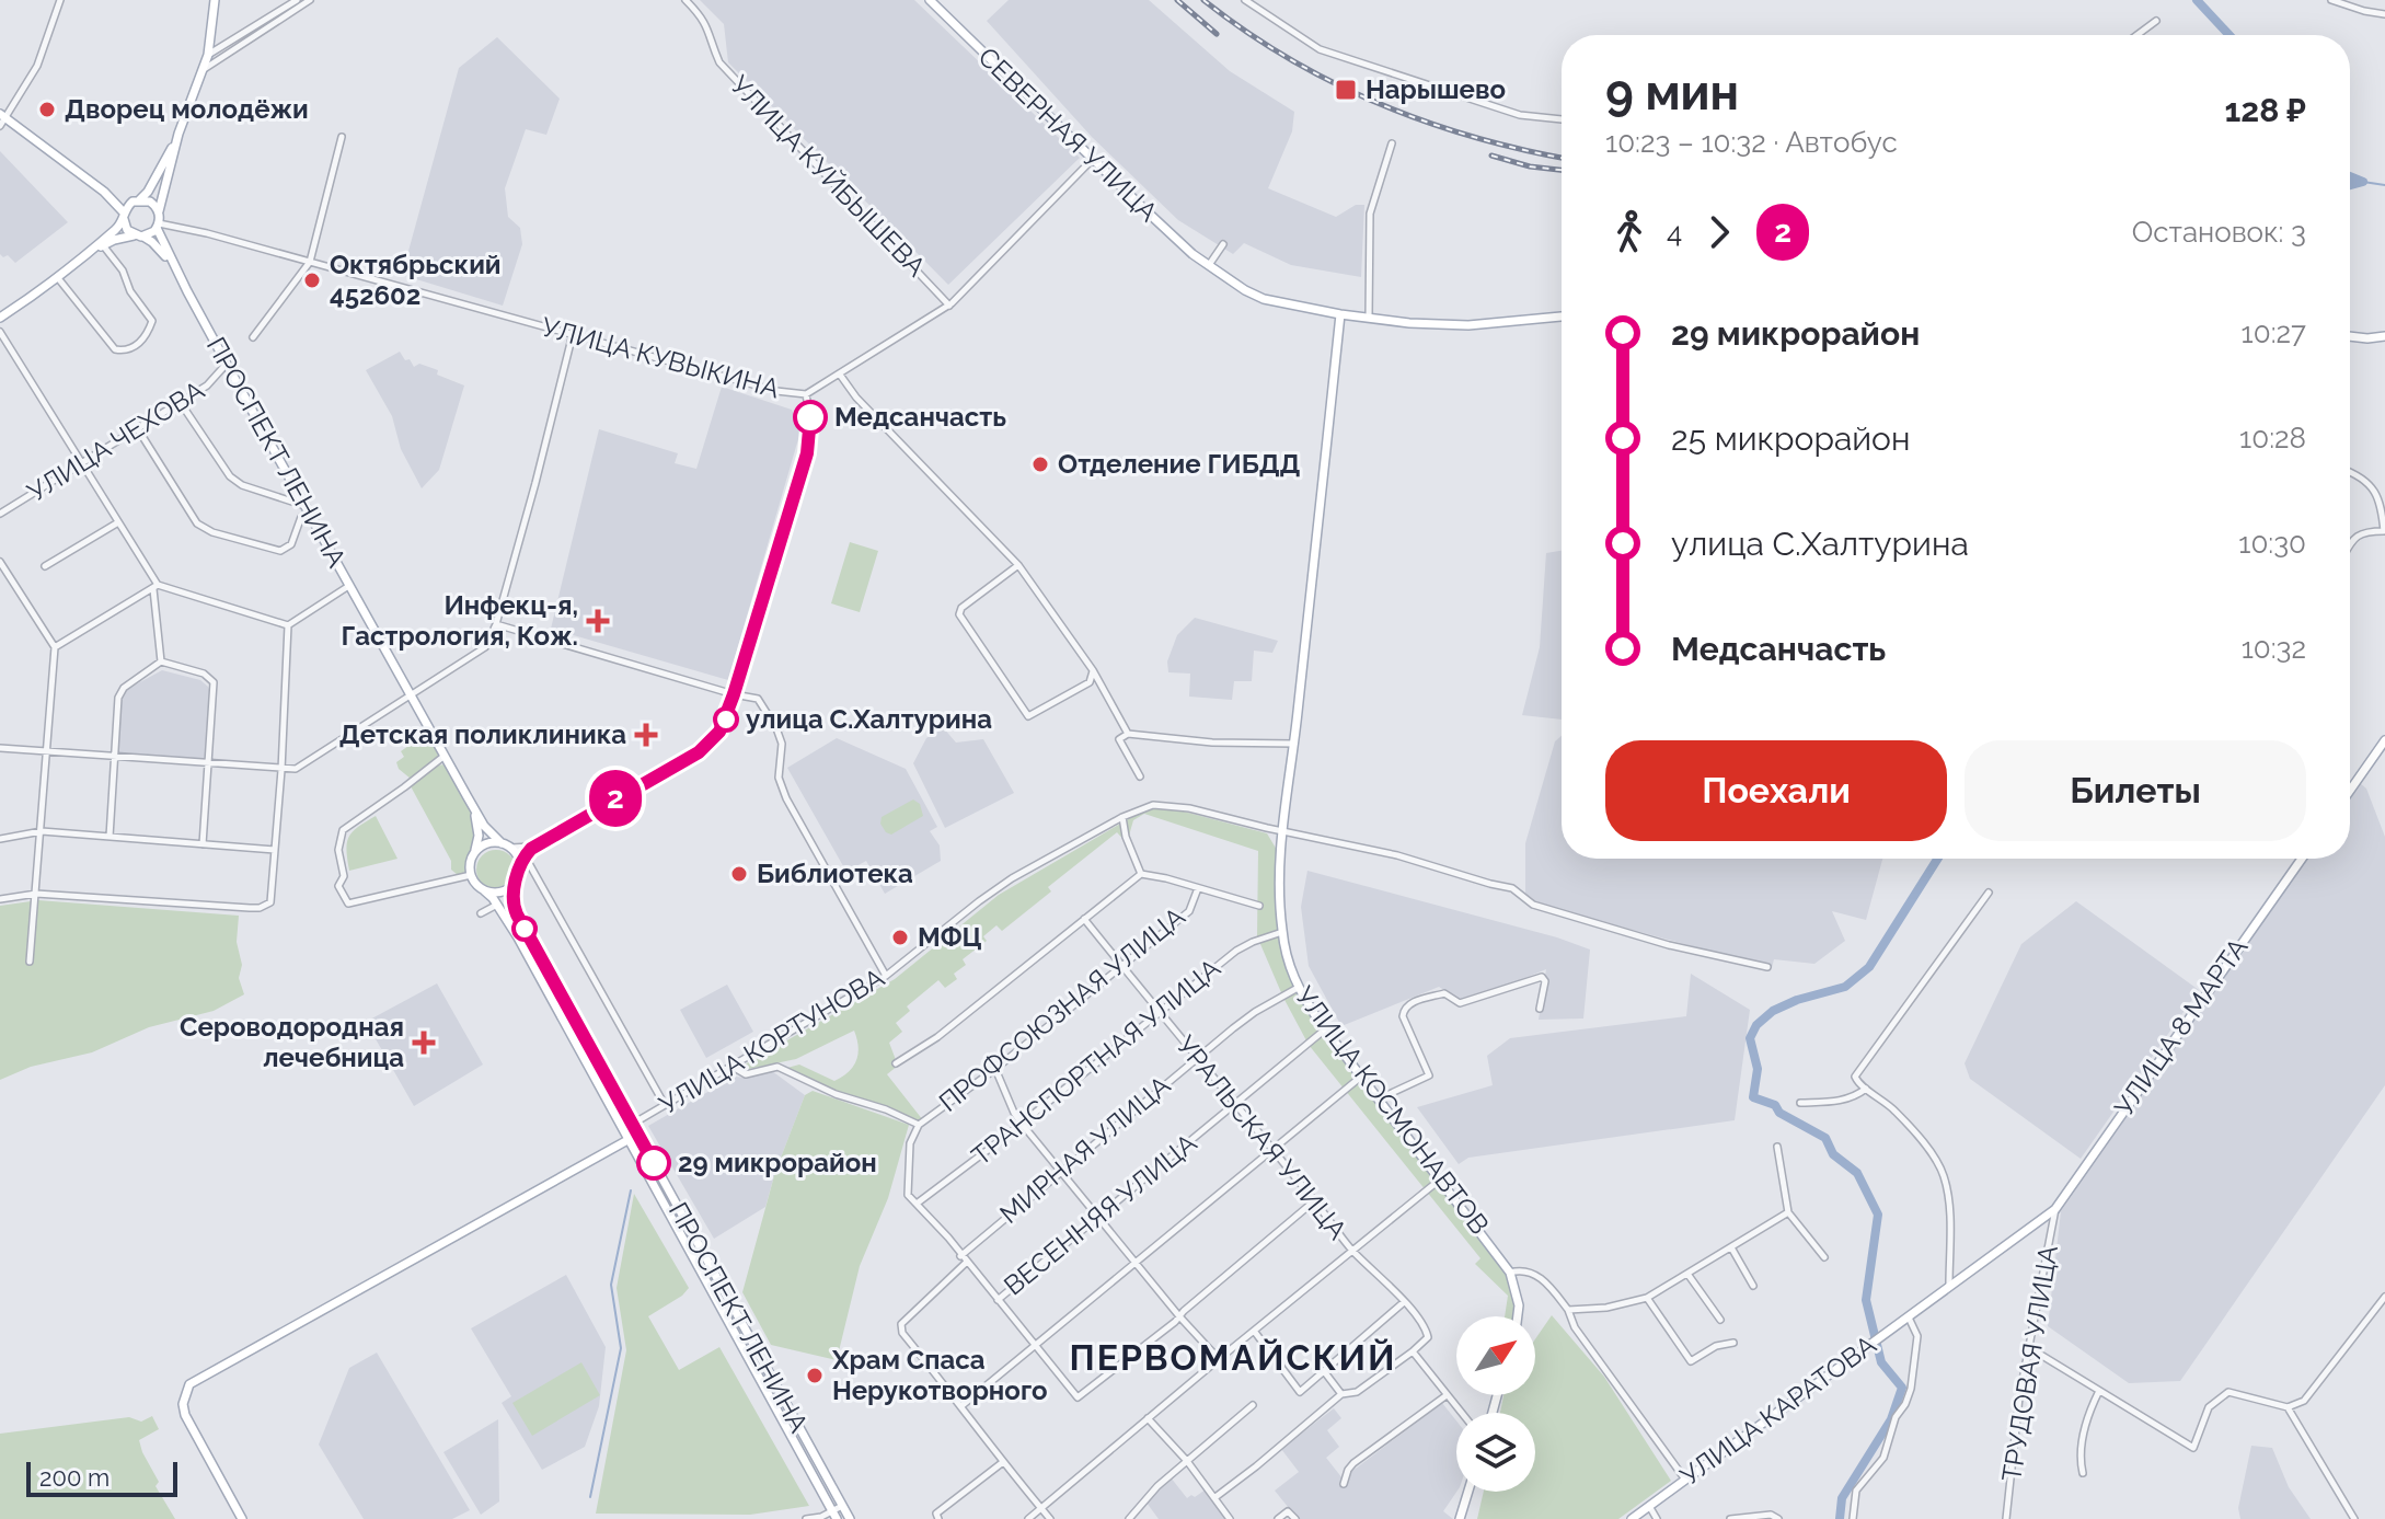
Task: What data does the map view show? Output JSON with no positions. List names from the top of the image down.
{
  "streets": {
    "main road": [
      "СЕВЕРНАЯ УЛИЦА",
      "ПРОСПЕКТ ЛЕНИНА",
      "УЛИЦА 8 МАРТА",
      "УЛИЦА КОСМОНАВТОВ",
      "УЛИЦА КАРАТОВА"
    ],
    "street": [
      "УЛИЦА КУЙБЫШЕВА",
      "УЛИЦА КУВЫКИНА",
      "УЛИЦА ЧЕХОВА",
      "ПРОФСОЮЗНАЯ УЛИЦА",
      "УЛИЦА КОРТУНОВА",
      "ТРАНСПОРТНАЯ УЛИЦА",
      "УРАЛЬСКАЯ УЛИЦА",
      "МИРНАЯ УЛИЦА",
      "ВЕСЕННЯЯ УЛИЦА",
      "ТРУДОВАЯ УЛИЦА"
    ]
  },
  "crossings": [
    ["СЕВЕРНАЯ УЛИЦА", "УЛИЦА КУВЫКИНА"],
    ["СЕВЕРНАЯ УЛИЦА", "УЛИЦА КОСМОНАВТОВ"],
    ["УЛИЦА КУЙБЫШЕВА", "УЛИЦА КУВЫКИНА"],
    ["УЛИЦА КУВЫКИНА", "ПРОСПЕКТ ЛЕНИНА"],
    ["УЛИЦА ЧЕХОВА", "ПРОСПЕКТ ЛЕНИНА"],
    ["ПРОСПЕКТ ЛЕНИНА", "УЛИЦА КОРТУНОВА"],
    ["ПРОФСОЮЗНАЯ УЛИЦА", "УРАЛЬСКАЯ УЛИЦА"],
    ["УЛИЦА 8 МАРТА", "ТРУДОВАЯ УЛИЦА"],
    ["УЛИЦА 8 МАРТА", "УЛИЦА КАРАТОВА"],
    ["УЛИЦА КОРТУНОВА", "УЛИЦА КОСМОНАВТОВ"],
    ["ТРАНСПОРТНАЯ УЛИЦА", "УЛИЦА КОСМОНАВТОВ"],
    ["ТРАНСПОРТНАЯ УЛИЦА", "УРАЛЬСКАЯ УЛИЦА"],
    ["УЛИЦА КОСМОНАВТОВ", "МИРНАЯ УЛИЦА"],
    ["УЛИЦА КОСМОНАВТОВ", "ВЕСЕННЯЯ УЛИЦА"],
    ["УРАЛЬСКАЯ УЛИЦА", "МИРНАЯ УЛИЦА"],
    ["УРАЛЬСКАЯ УЛИЦА", "ВЕСЕННЯЯ УЛИЦА"],
    ["ТРУДОВАЯ УЛИЦА", "УЛИЦА КАРАТОВА"]
  ],
  "districts": ["ПЕРВОМАЙСКИЙ"],
  "places": {
    "transit": ["Нарышево"],
    "other": [
      "Дворец молодёжи",
      "Октябрьский 452602",
      "Медсанчасть",
      "Отделение ГИБДД",
      "улица С.Халтурина",
      "Библиотека",
      "МФЦ",
      "29 микрорайон",
      "Храм Спаса Нерукотворного"
    ],
    "health": ["Инфекц-я, Гастрология, Кож.", "Детская поликлиника", "Сероводородная лечебница"]
  },
  "lines": ["bus line 2"],
  "scale_bar": "200 m",
  "north": "top right",
  "page": {
    "on_map": "2",
    "heading": ["9 мин", "10:23 – 10:32 · Автобус", "128 ₽"],
    "legs": ["4", "2", "Остановок: 3"],
    "list": [
      {
        "name": "29 микрорайон",
        "value": "10:27"
      },
      {
        "name": "25 микрорайон",
        "value": "10:28"
      },
      {
        "name": "улица С.Халтурина",
        "value": "10:30"
      },
      {
        "name": "Медсанчасть",
        "value": "10:32"
      }
    ],
    "buttons": ["Поехали", "Билеты"],
    "scale": "200 m"
  }
}
